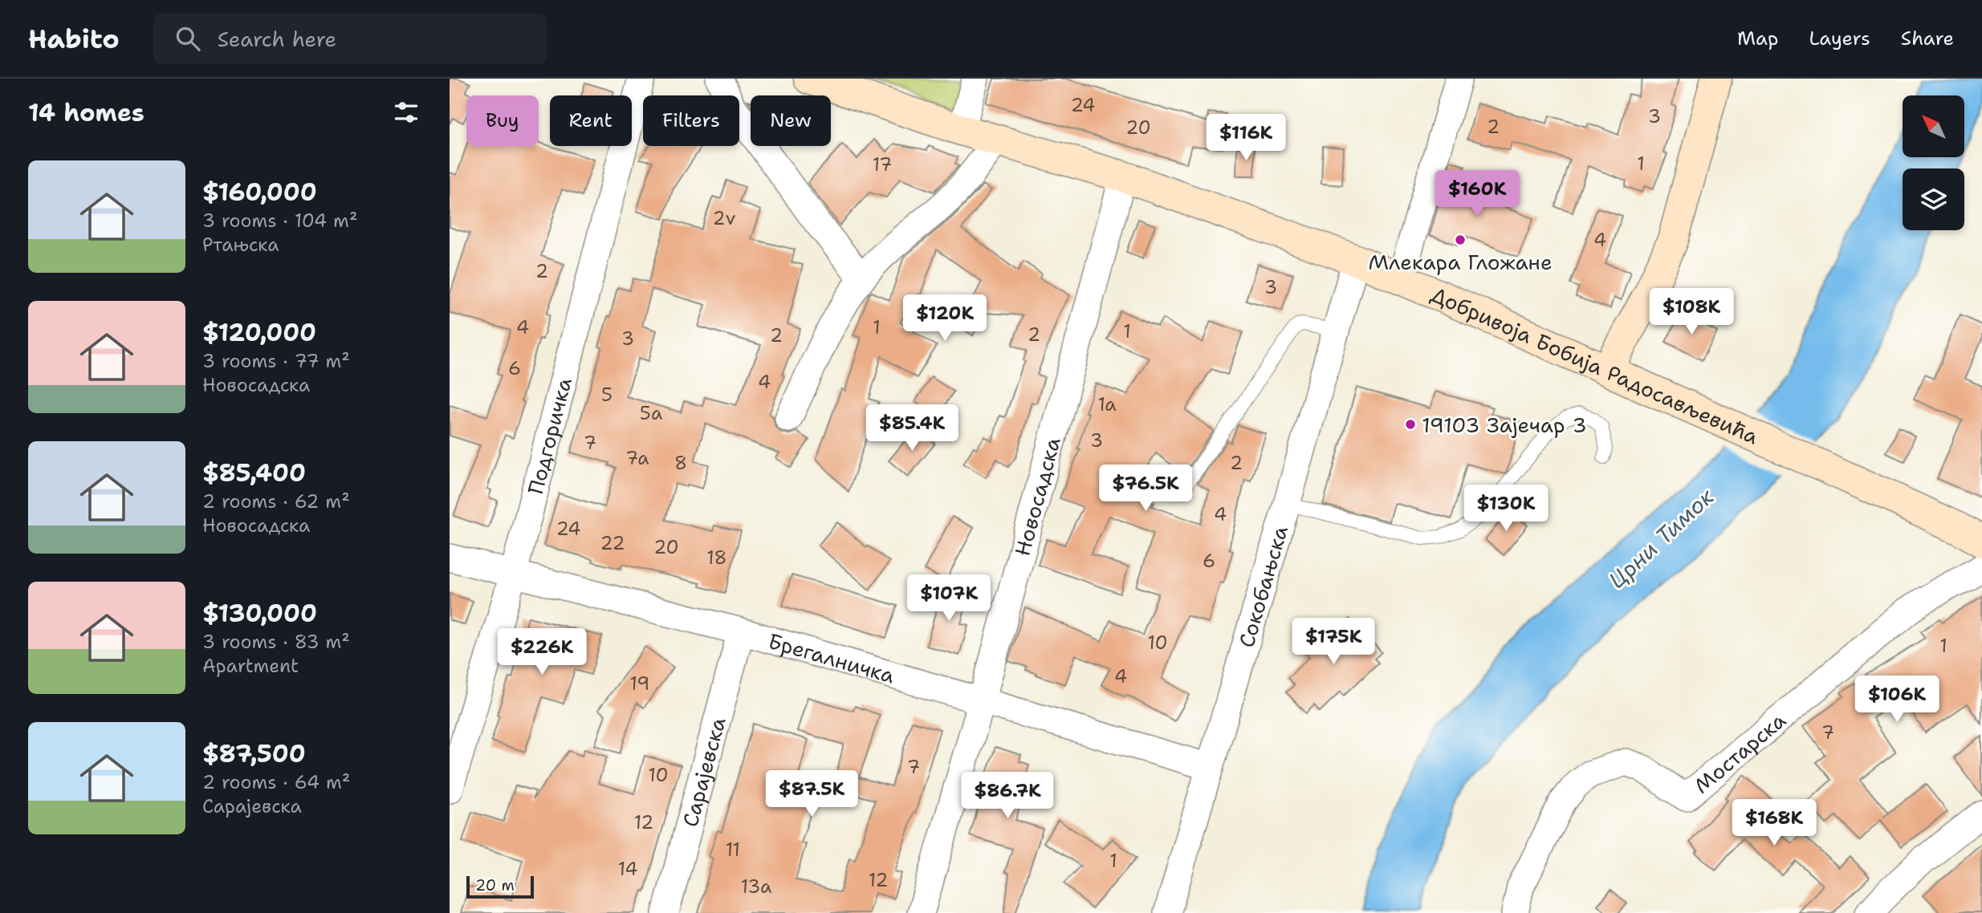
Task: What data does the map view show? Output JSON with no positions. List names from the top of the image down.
{
  "streets": {
    "street": [
      "Добривоја Бобија Радосављевића",
      "Подгоричка",
      "Новосадска",
      "Сокобањска",
      "Брегалничка",
      "Мостарска",
      "Сарајевска"
    ]
  },
  "crossings": [
    ["Добривоја Бобија Радосављевића", "Новосадска"],
    ["Добривоја Бобија Радосављевића", "Сокобањска"],
    ["Подгоричка", "Брегалничка"],
    ["Новосадска", "Брегалничка"],
    ["Сокобањска", "Брегалничка"],
    ["Брегалничка", "Сарајевска"]
  ],
  "water": ["Црни Тимок"],
  "places": ["Млекара Гложане", "19103 Зајечар 3"],
  "house_numbers": [
    "24",
    "3",
    "2",
    "20",
    "1",
    "17",
    "2v",
    "4",
    "2",
    "3",
    "4",
    "1",
    "1",
    "2",
    "2",
    "3",
    "6",
    "4",
    "5",
    "1a",
    "5a",
    "3",
    "7",
    "7a",
    "8",
    "2",
    "4",
    "24",
    "22",
    "20",
    "18",
    "6",
    "10",
    "1",
    "4",
    "19",
    "7",
    "7",
    "10",
    "12",
    "11",
    "1",
    "14",
    "12",
    "13a"
  ],
  "scale_bar": "20 m",
  "north": "top left",
  "page": {
    "header": "Habito",
    "search": "Search here",
    "nav": ["Map", "Layers", "Share"],
    "heading": "14 homes",
    "chip": [
      "Buy",
      "Rent",
      "Filters",
      "New"
    ],
    "price": [
      "$116K",
      "$160K",
      "$108K",
      "$120K",
      "$85.4K",
      "$76.5K",
      "$130K",
      "$107K",
      "$175K",
      "$226K",
      "$106K",
      "$87.5K",
      "$86.7K",
      "$168K"
    ],
    "list": [
      {
        "name": "$160,000",
        "note": "3 rooms · 104 m² · Ртањска"
      },
      {
        "name": "$120,000",
        "note": "3 rooms · 77 m² · Новосадска"
      },
      {
        "name": "$85,400",
        "note": "2 rooms · 62 m² · Новосадска"
      },
      {
        "name": "$130,000",
        "note": "3 rooms · 83 m² · Apartment"
      },
      {
        "name": "$87,500",
        "note": "2 rooms · 64 m² · Сарајевска"
      }
    ],
    "scale": "20 m"
  }
}
